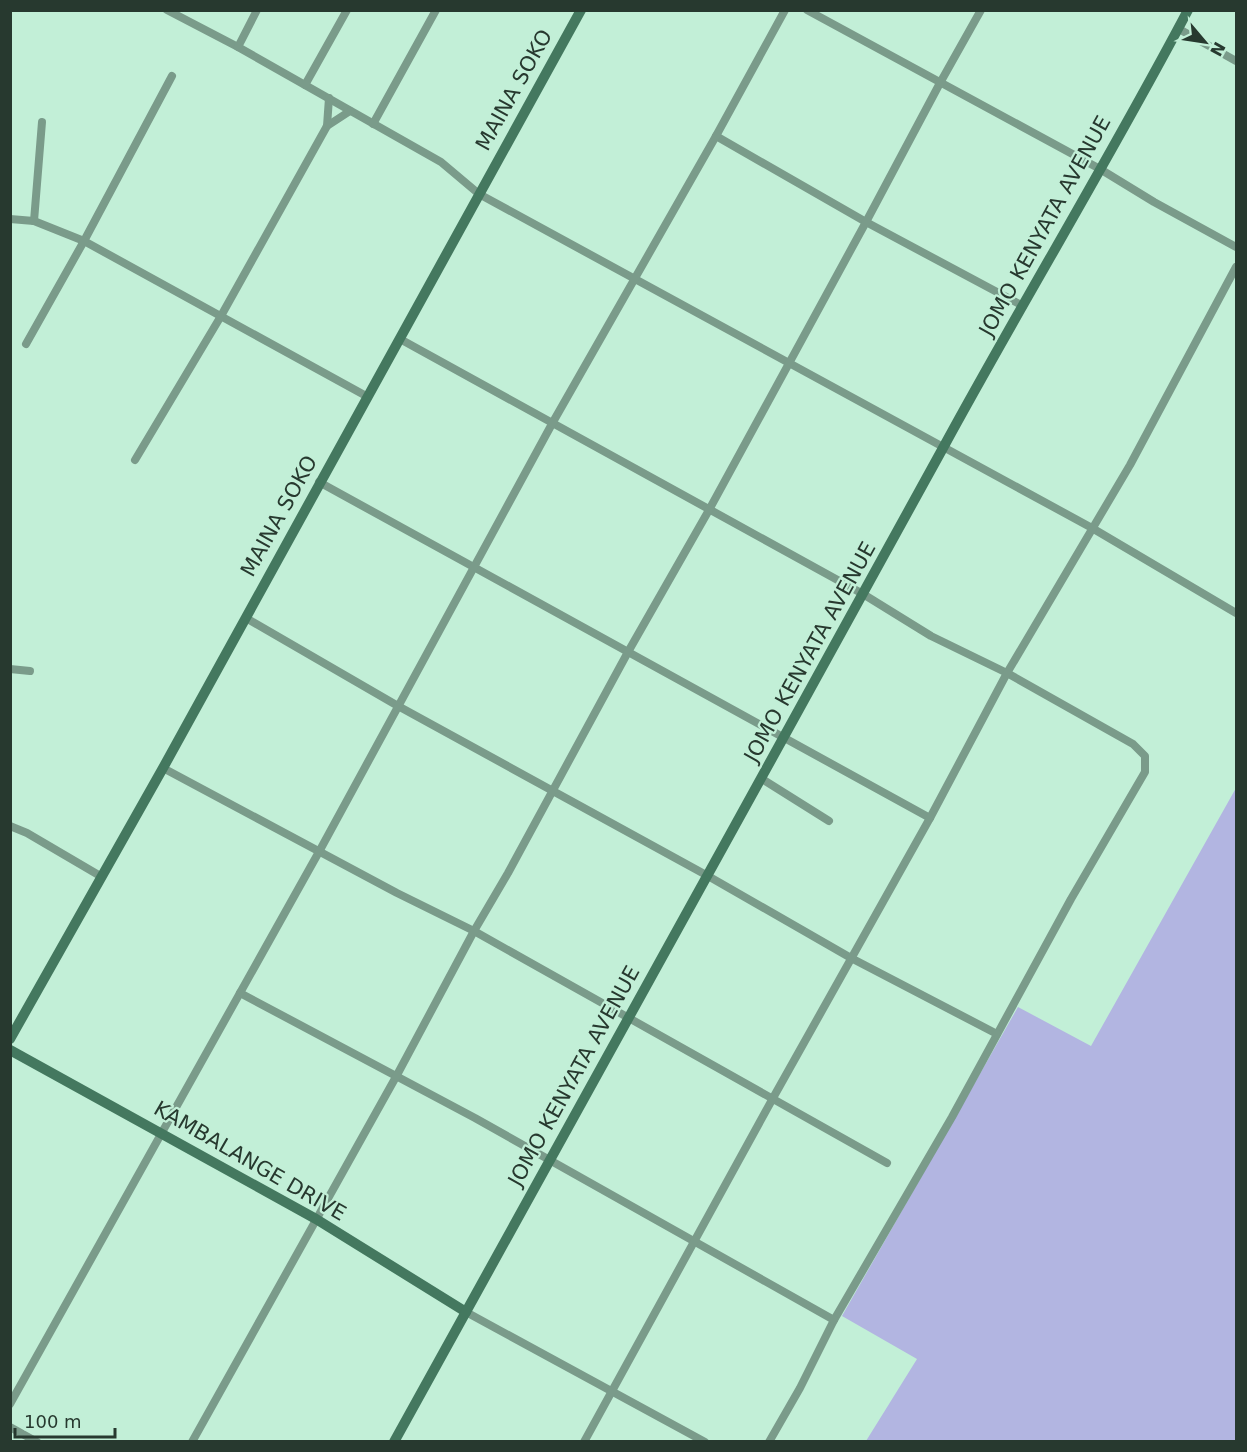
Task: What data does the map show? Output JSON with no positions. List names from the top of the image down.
{
  "streets": {
    "street": ["MAINA SOKO", "JOMO KENYATA AVENUE", "KAMBALANGE DRIVE"]
  },
  "crossings": [
    ["JOMO KENYATA AVENUE", "KAMBALANGE DRIVE"]
  ],
  "scale_bar": "100 m",
  "north": "bottom right"
}
